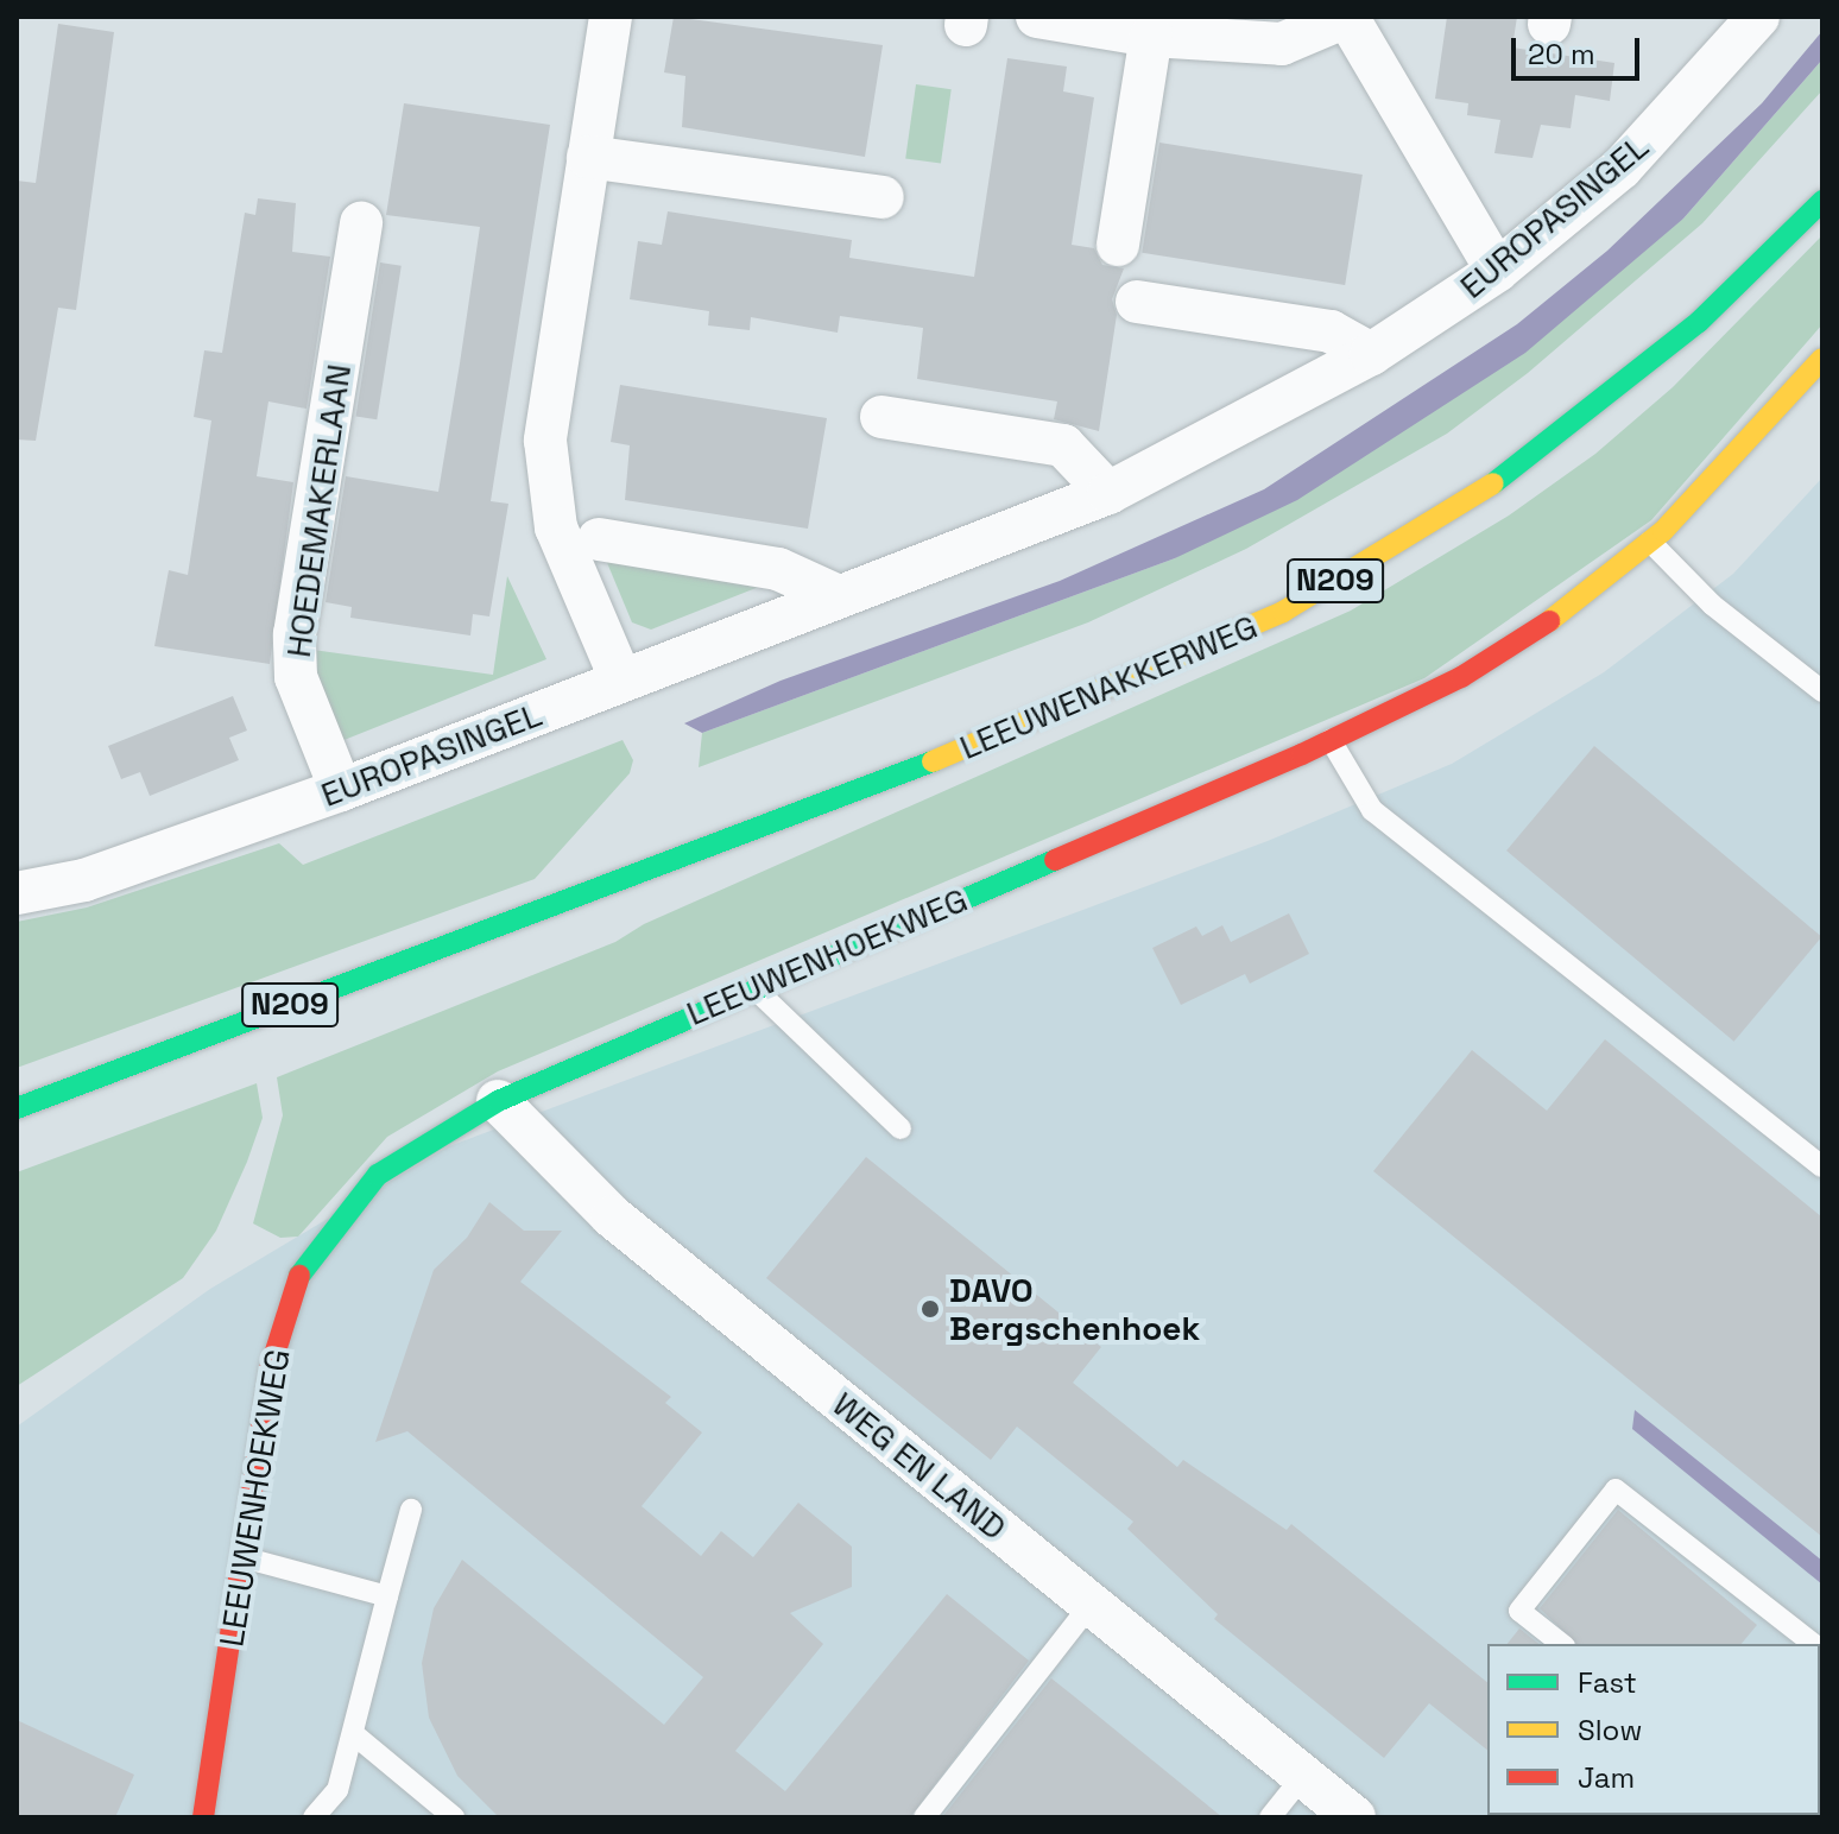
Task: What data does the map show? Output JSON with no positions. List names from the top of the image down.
{
  "streets": {
    "street": [
      "EUROPASINGEL",
      "HOEDEMAKERLAAN",
      "N209",
      "LEEUWENAKKERWEG",
      "LEEUWENHOEKWEG",
      "WEG EN LAND"
    ]
  },
  "crossings": [
    ["EUROPASINGEL", "HOEDEMAKERLAAN"],
    ["LEEUWENHOEKWEG", "WEG EN LAND"]
  ],
  "places": ["DAVO Bergschenhoek"],
  "legend": ["Fast", "Slow", "Jam"],
  "scale_bar": "20 m"
}
